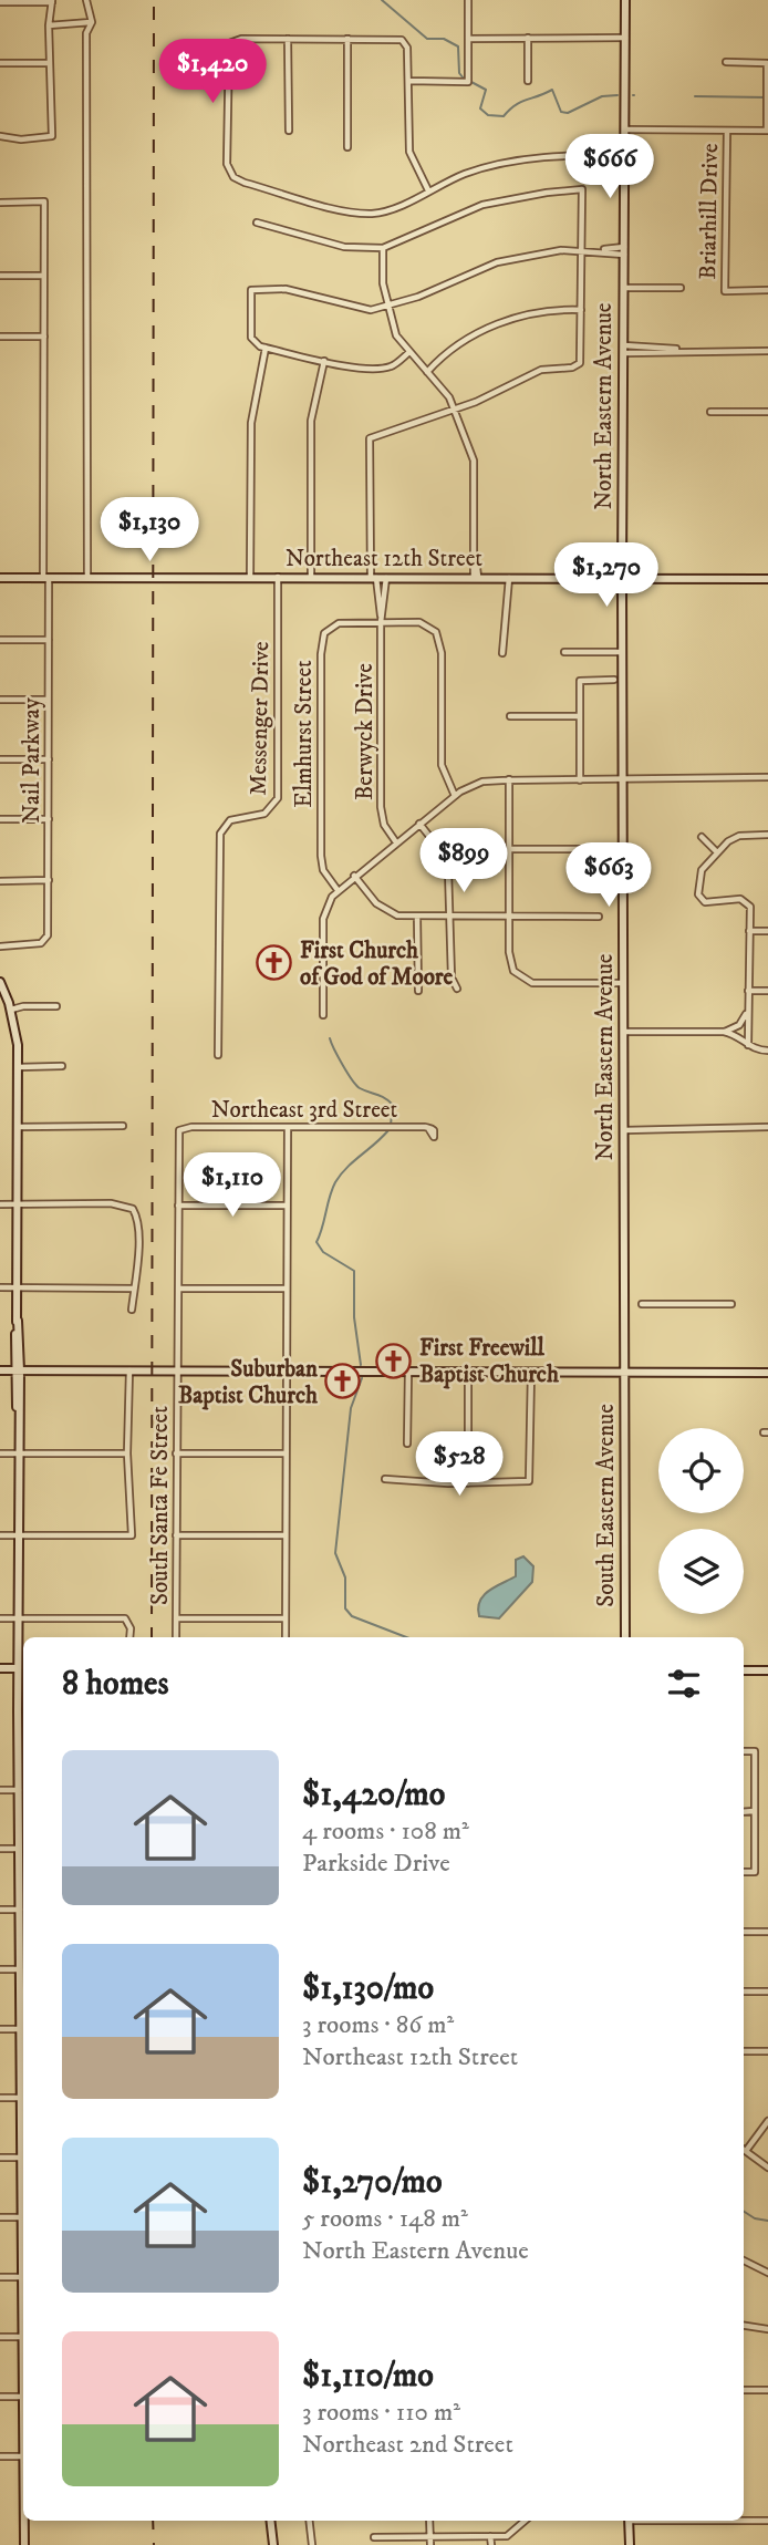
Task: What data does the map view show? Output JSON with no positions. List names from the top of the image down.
{
  "streets": {
    "main road": ["North Eastern Avenue", "Northeast 12th Street", "South Eastern Avenue"],
    "street": [
      "Briarhill Drive",
      "Messenger Drive",
      "Berwyck Drive",
      "Elmhurst Street",
      "Nail Parkway",
      "Northeast 3rd Street",
      "South Santa Fe Street"
    ]
  },
  "crossings": [
    ["North Eastern Avenue", "Northeast 12th Street"],
    ["North Eastern Avenue", "South Eastern Avenue"],
    ["Northeast 12th Street", "Messenger Drive"],
    ["Northeast 12th Street", "Berwyck Drive"],
    ["Northeast 12th Street", "Nail Parkway"],
    ["Berwyck Drive", "Elmhurst Street"],
    ["Northeast 3rd Street", "South Santa Fe Street"]
  ],
  "places": {
    "church": ["First Church of God of Moore", "First Freewill Baptist Church", "Suburban Baptist Church"]
  },
  "page": {
    "price": [
      "$1,420",
      "$666",
      "$1,130",
      "$1,270",
      "$899",
      "$663",
      "$1,110",
      "$528"
    ],
    "heading": "8 homes",
    "list": [
      {
        "name": "$1,420/mo",
        "note": "4 rooms · 108 m² · Parkside Drive"
      },
      {
        "name": "$1,130/mo",
        "note": "3 rooms · 86 m² · Northeast 12th Street"
      },
      {
        "name": "$1,270/mo",
        "note": "5 rooms · 148 m² · North Eastern Avenue"
      },
      {
        "name": "$1,110/mo",
        "note": "3 rooms · 110 m² · Northeast 2nd Street"
      }
    ]
  }
}
